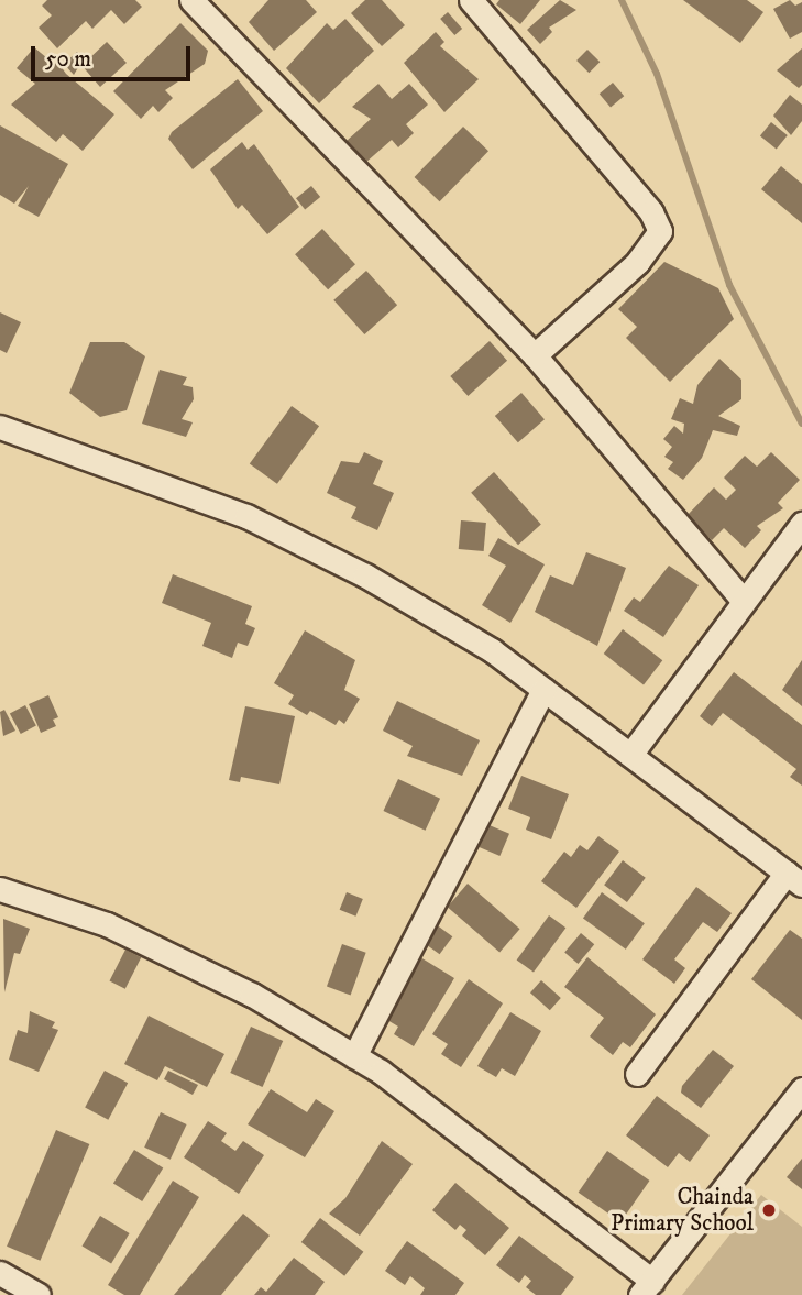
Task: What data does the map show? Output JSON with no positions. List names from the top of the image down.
{
  "places": ["Chainda Primary School"],
  "scale_bar": "50 m"
}
